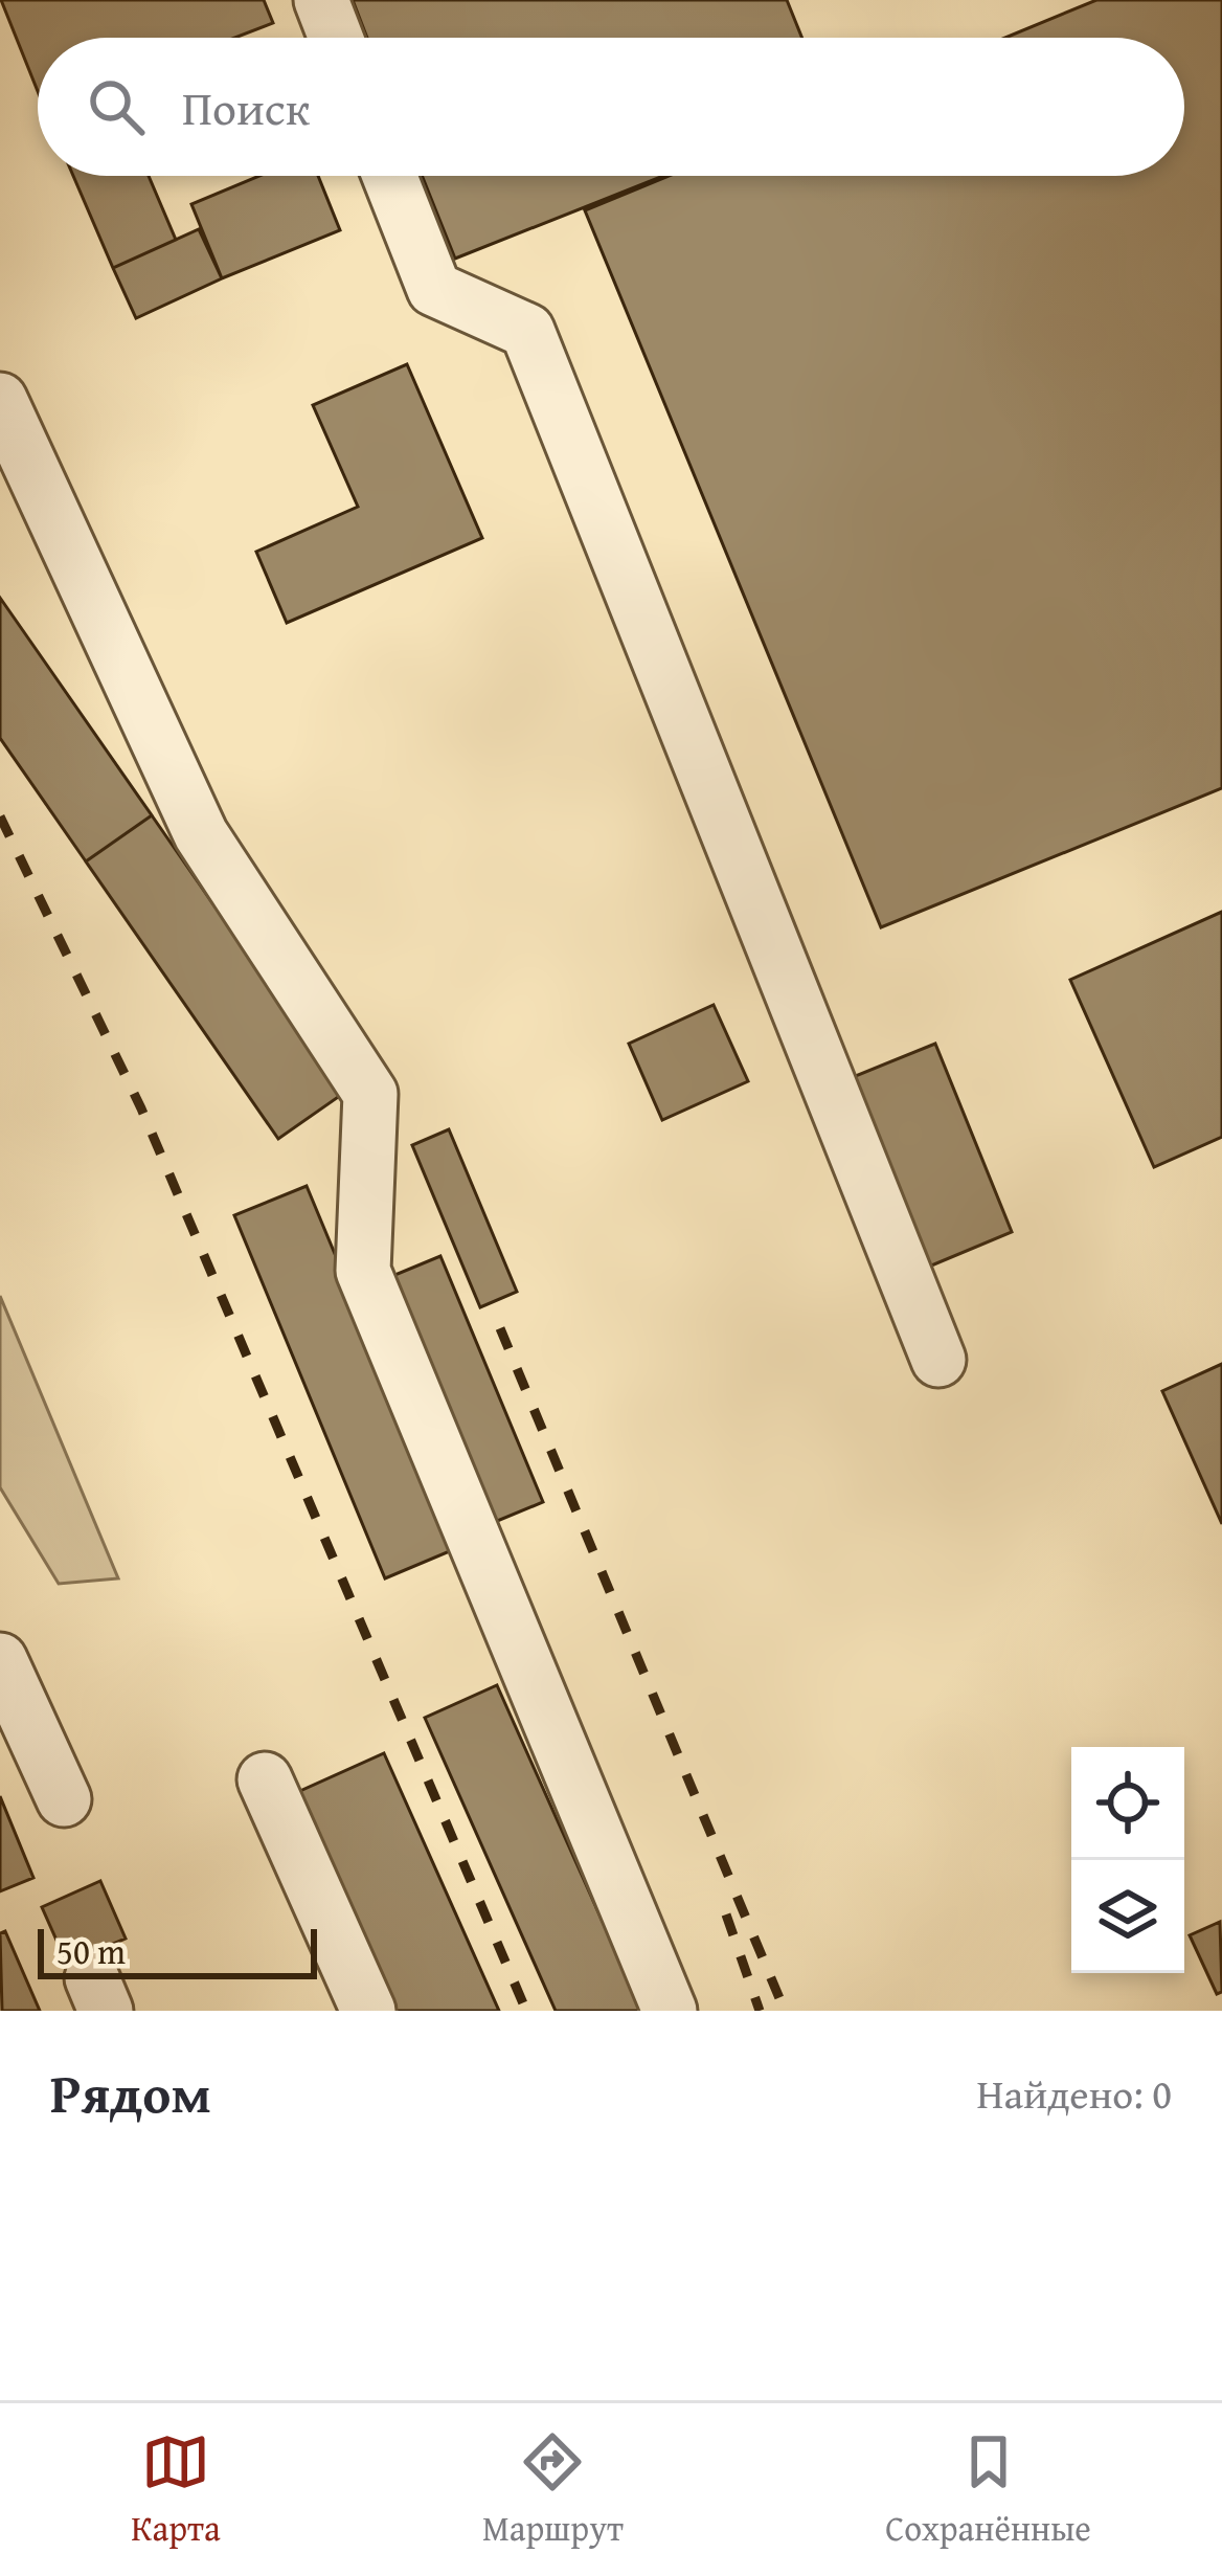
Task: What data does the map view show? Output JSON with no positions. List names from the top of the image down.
{
  "scale_bar": "50 m",
  "page": {
    "search": "Поиск",
    "scale": "50 m",
    "heading": ["Рядом", "Найдено: 0"],
    "nav": ["Карта", "Маршрут", "Сохранённые"]
  }
}
